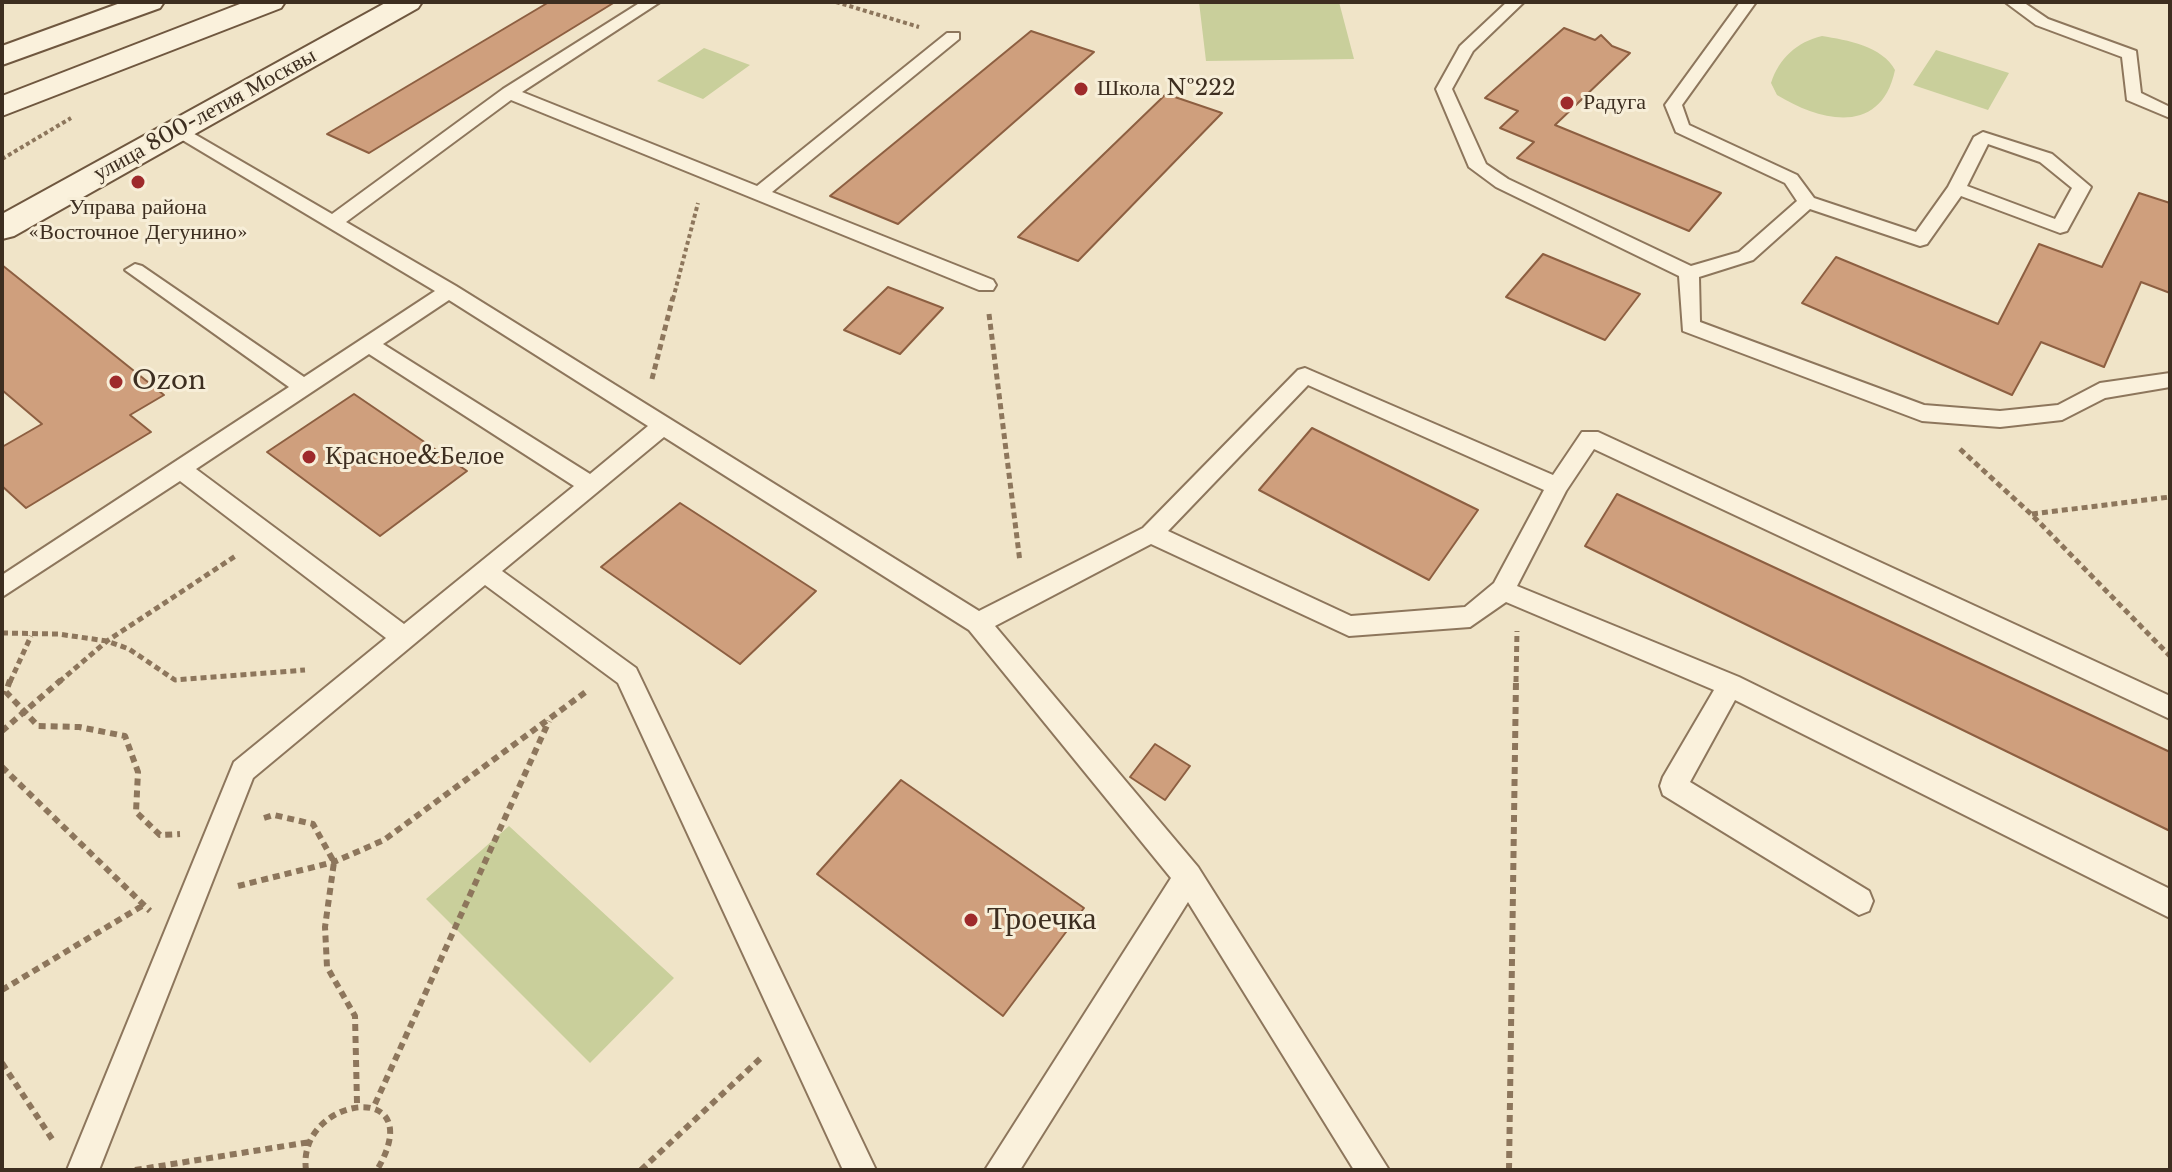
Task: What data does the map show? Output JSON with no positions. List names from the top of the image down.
{
  "streets": {
    "street": ["улица 800-летия Москвы"]
  },
  "places": [
    "Школа №222",
    "Радуга",
    "Управа района «Восточное Дегунино»",
    "Ozon",
    "Красное&Белое",
    "Троечка"
  ]
}
